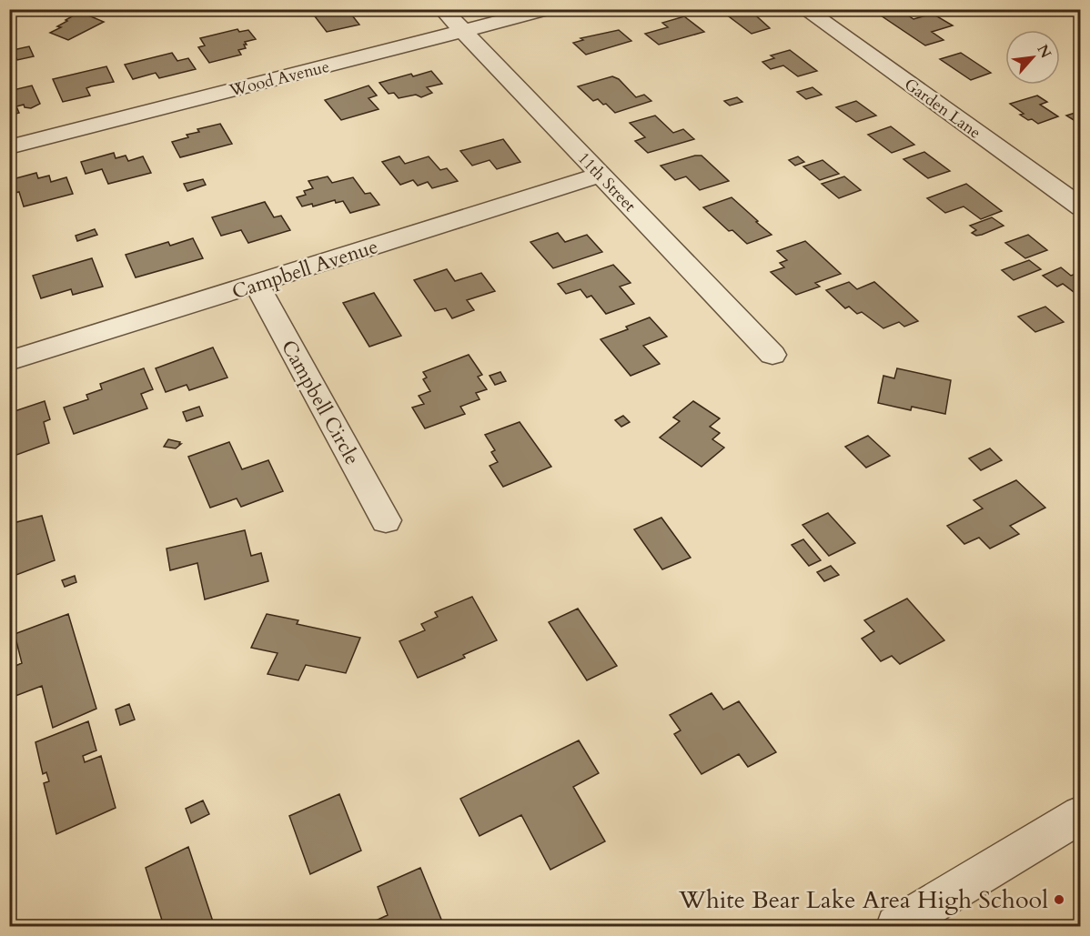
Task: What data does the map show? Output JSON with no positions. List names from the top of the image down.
{
  "streets": {
    "street": [
      "Wood Avenue",
      "Garden Lane",
      "11th Street",
      "Campbell Avenue",
      "Campbell Circle"
    ]
  },
  "crossings": [
    ["Wood Avenue", "11th Street"],
    ["11th Street", "Campbell Avenue"],
    ["Campbell Avenue", "Campbell Circle"]
  ],
  "places": ["White Bear Lake Area High School"],
  "north": "top right"
}
